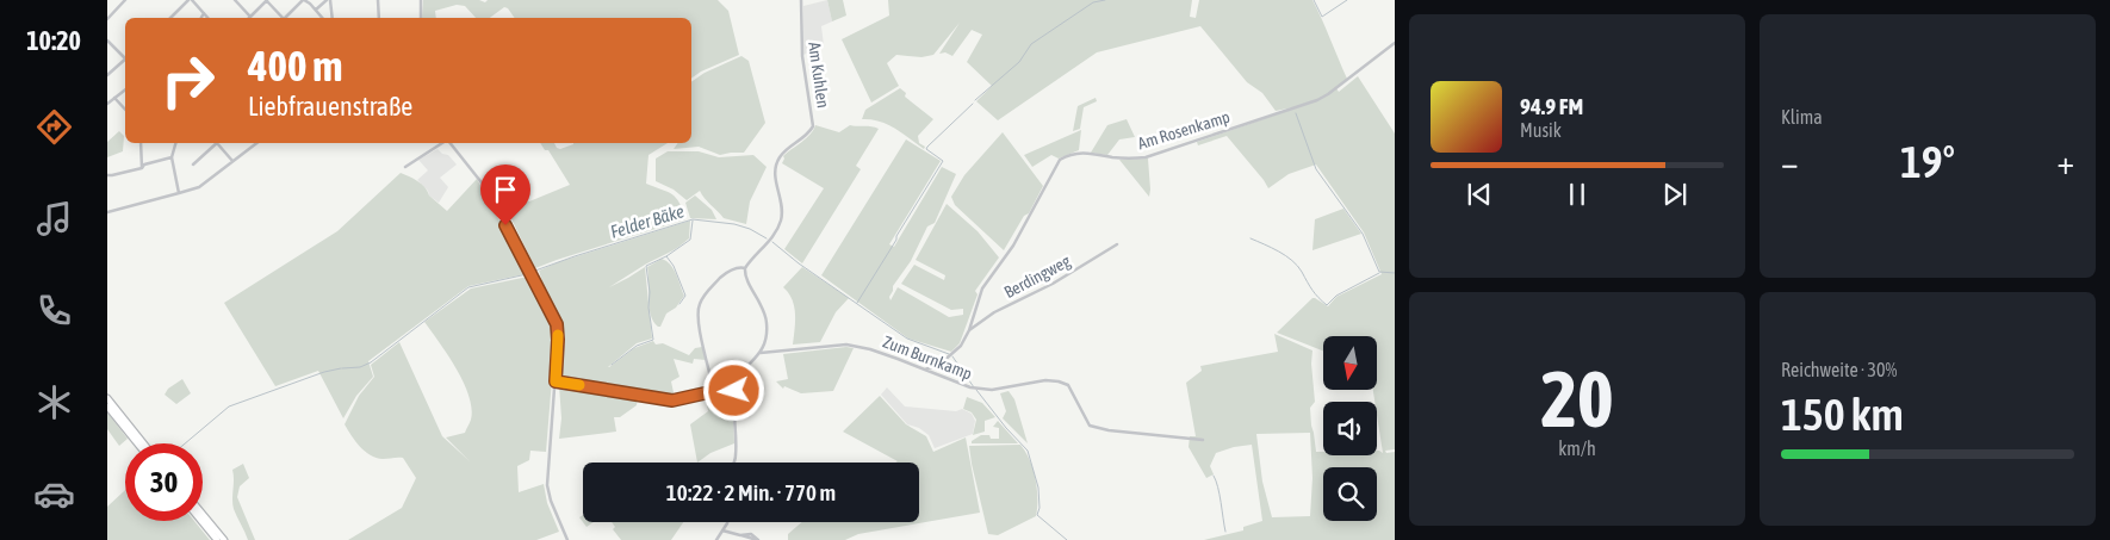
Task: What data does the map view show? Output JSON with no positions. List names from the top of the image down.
{
  "streets": {
    "street": [
      "Am Kuhlen",
      "Am Rosenkamp",
      "Berdingweg",
      "Zum Burnkamp"
    ]
  },
  "crossings": [
    ["Am Rosenkamp", "Berdingweg"],
    ["Am Rosenkamp", "Zum Burnkamp"]
  ],
  "water": ["Felder Bäke"],
  "north": "bottom",
  "page": {
    "tabs": "10:20",
    "tile": [
      "Klima",
      ["20", "km/h"],
      ["Reichweite · 30%", "150 km"]
    ],
    "turn": ["400 m", "Liebfrauenstraße"],
    "song": ["94.9 FM", "Musik"],
    "heat": ["−", "19°", "+"],
    "limit": "30",
    "trip": "10:22 · 2 Min. · 770 m"
  }
}
